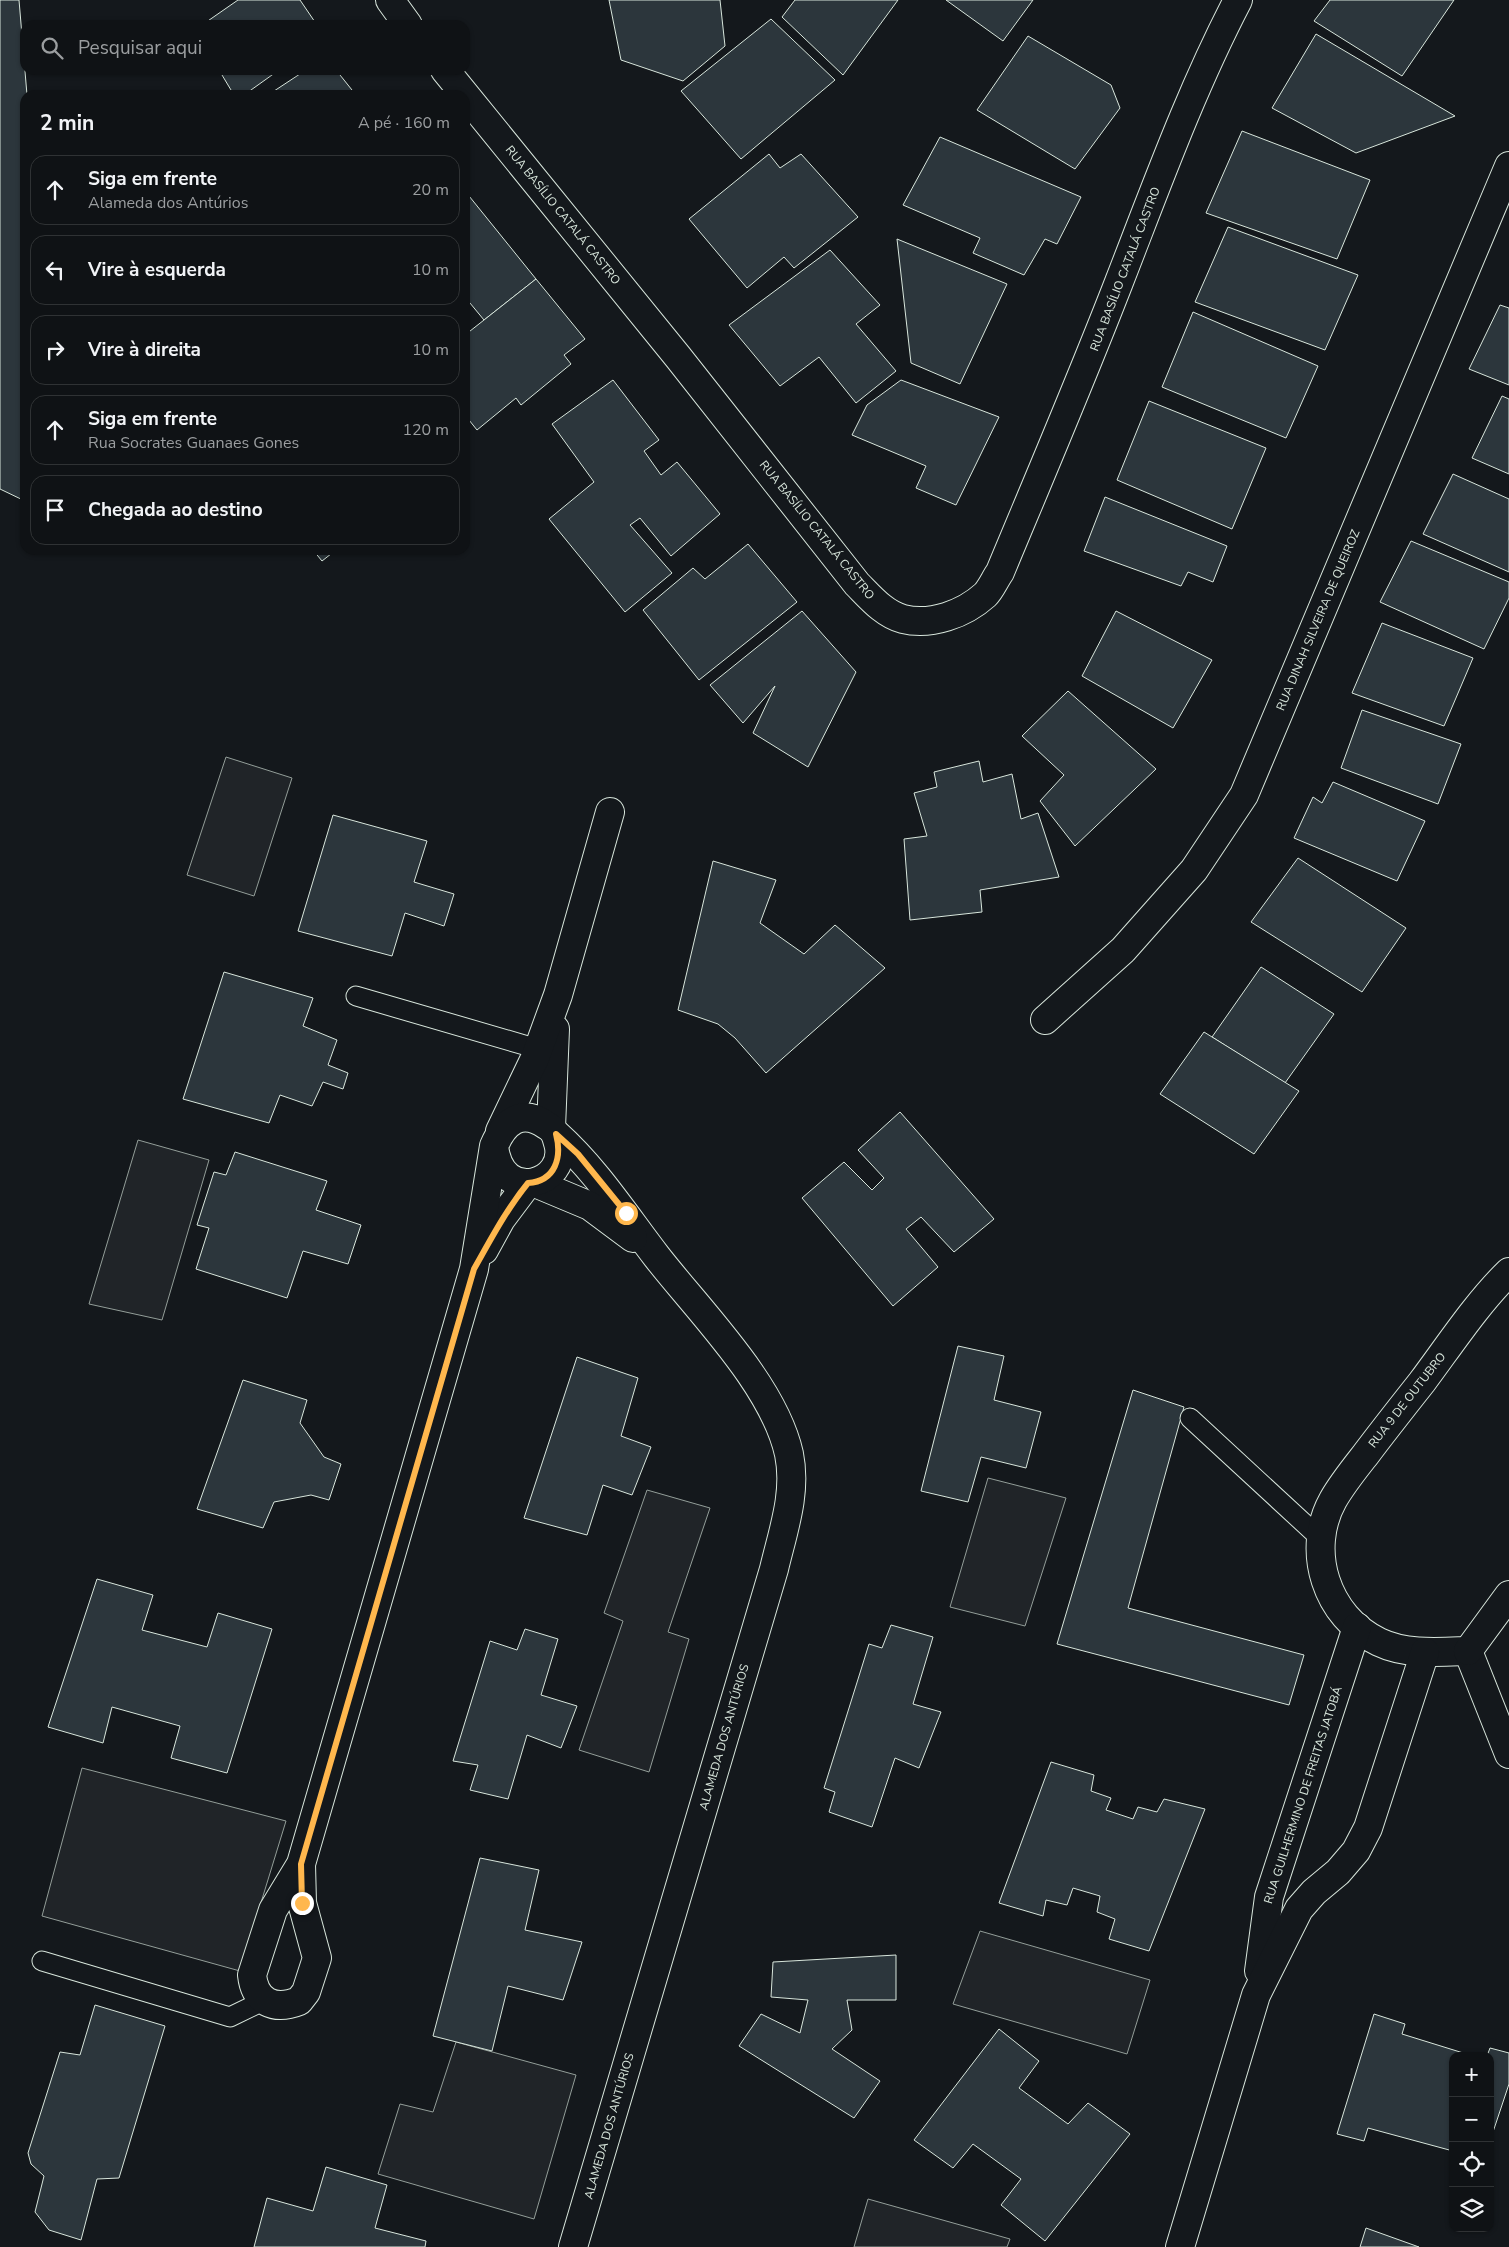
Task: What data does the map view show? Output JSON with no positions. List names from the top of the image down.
{
  "streets": {
    "street": [
      "RUA BASÍLIO CATALÁ CASTRO",
      "RUA DINAH SILVEIRA DE QUEIROZ",
      "RUA 9 DE OUTUBRO",
      "ALAMEDA DOS ANTÚRIOS",
      "RUA GUILHERMINO DE FREITAS JATOBÁ"
    ]
  },
  "crossings": [
    ["RUA 9 DE OUTUBRO", "RUA GUILHERMINO DE FREITAS JATOBÁ"]
  ],
  "page": {
    "search": "Pesquisar aqui",
    "heading": ["2 min", "A pé · 160 m"],
    "list": [
      ["Siga em frente", "Alameda dos Antúrios", "20 m"],
      ["Vire à esquerda", "10 m"],
      ["Vire à direita", "10 m"],
      ["Siga em frente", "Rua Socrates Guanaes Gones", "120 m"],
      "Chegada ao destino"
    ],
    "map_buttons": ["+", "−"]
  }
}
